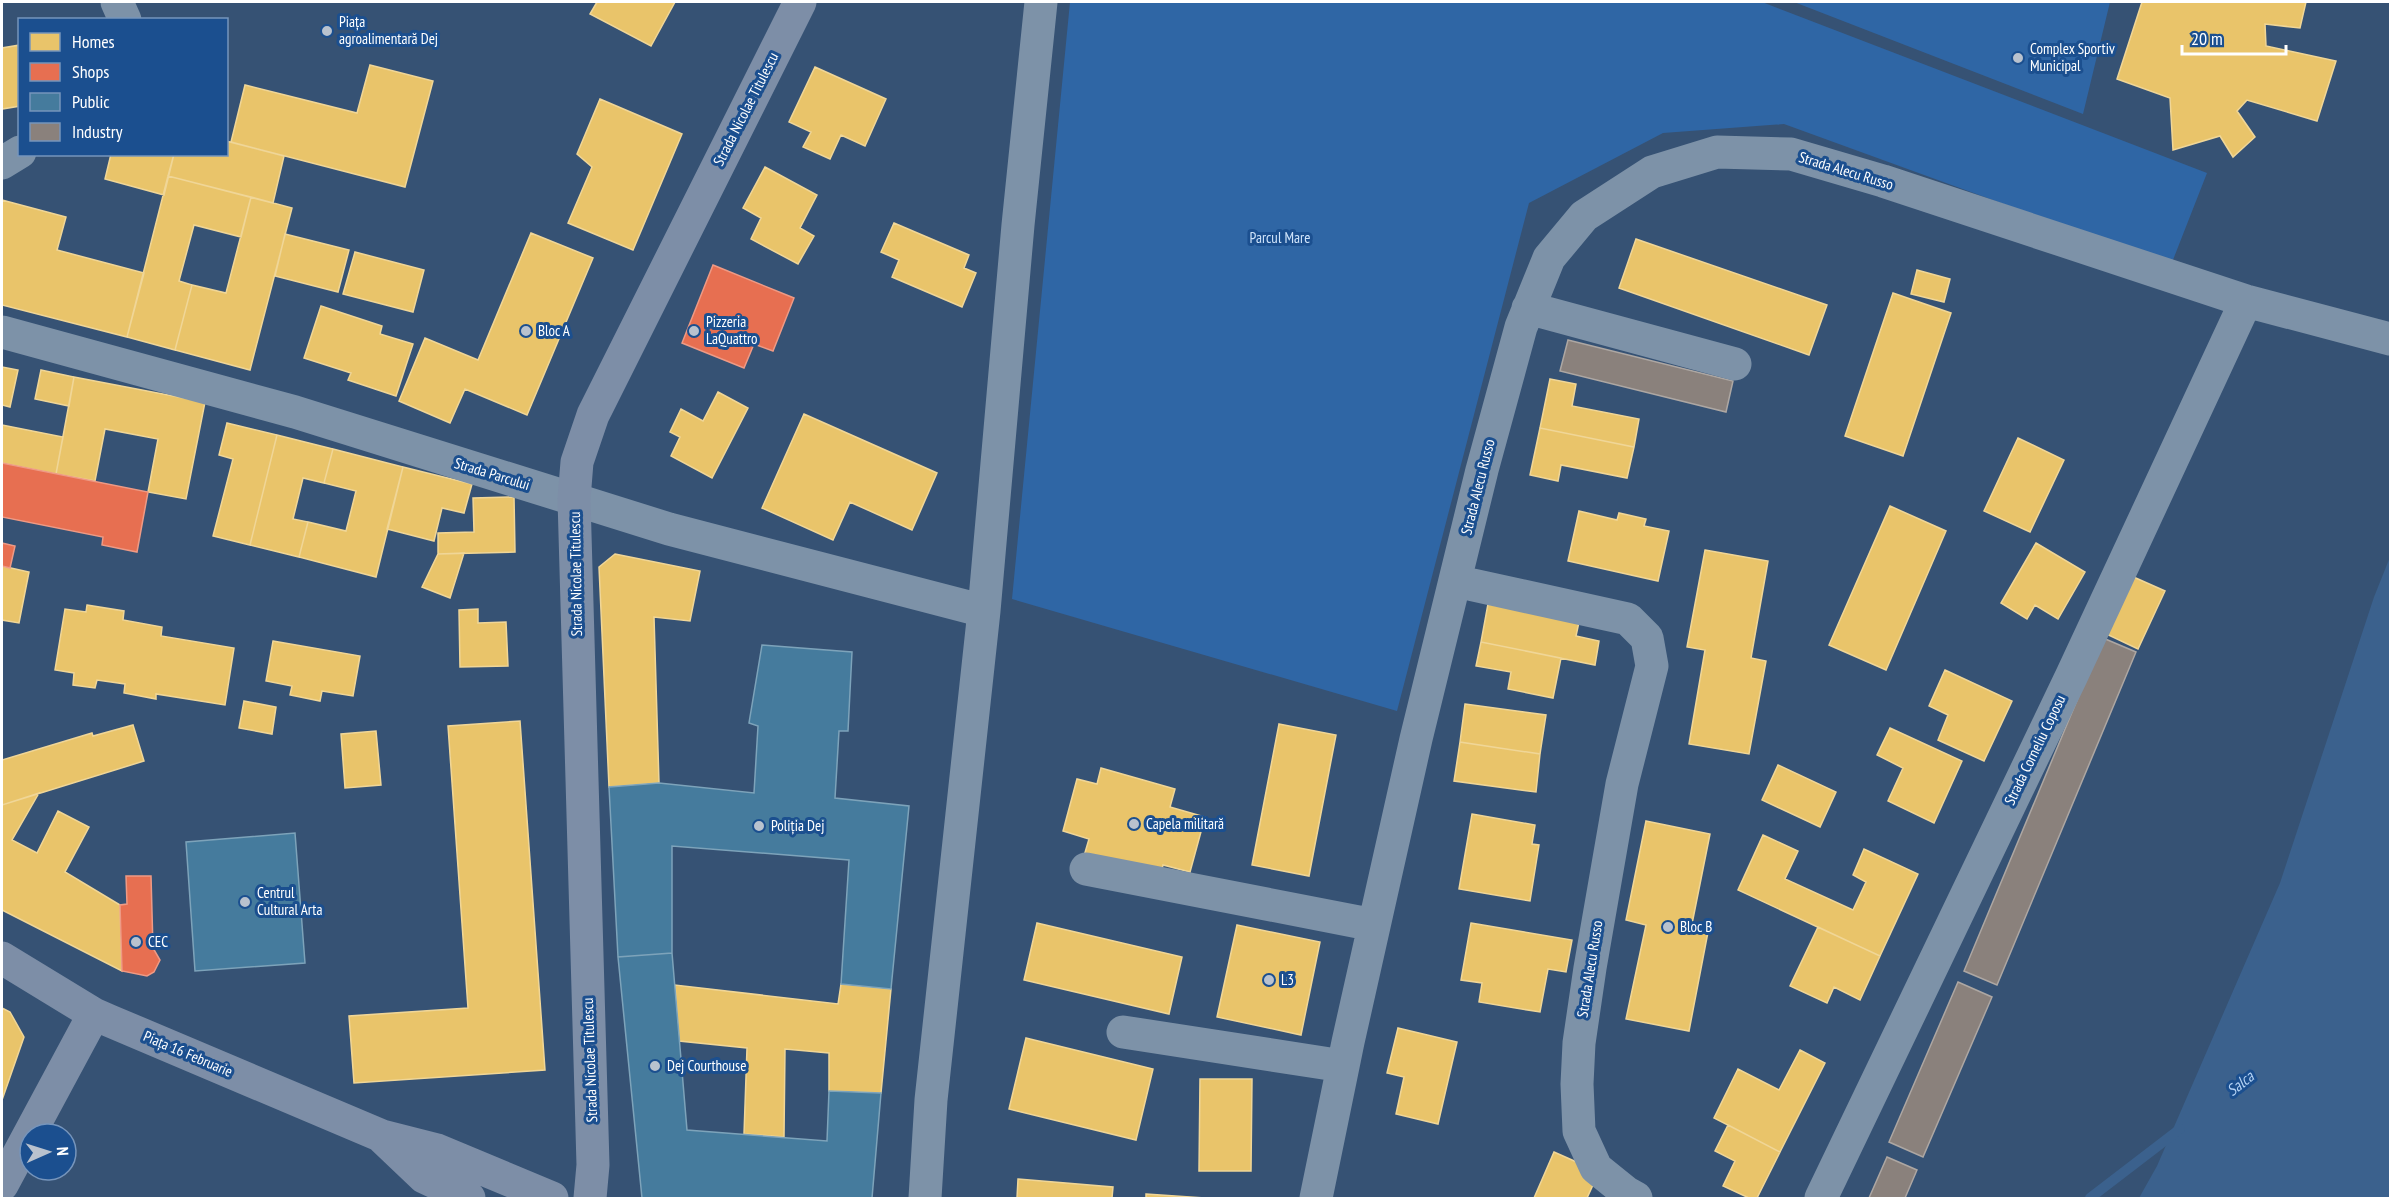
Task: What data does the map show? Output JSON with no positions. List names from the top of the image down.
{
  "streets": {
    "main road": ["Strada Nicolae Titulescu", "Piața 16 Februarie"],
    "street": ["Strada Alecu Russo", "Strada Parcului", "Strada Corneliu Coposu"]
  },
  "crossings": [
    ["Strada Nicolae Titulescu", "Strada Parcului"],
    ["Strada Alecu Russo", "Strada Corneliu Coposu"]
  ],
  "water": ["Salca"],
  "parks": ["Parcul Mare"],
  "places": [
    "Piața agroalimentară Dej",
    "Complex Sportiv Municipal",
    "Bloc A",
    "Pizzeria LaQuattro",
    "Capela militară",
    "Poliția Dej",
    "Centrul Cultural Arta",
    "Bloc B",
    "CEC",
    "L3",
    "Dej Courthouse"
  ],
  "legend": [
    "Homes",
    "Shops",
    "Public",
    "Industry"
  ],
  "scale_bar": "20 m",
  "north": "right"
}
